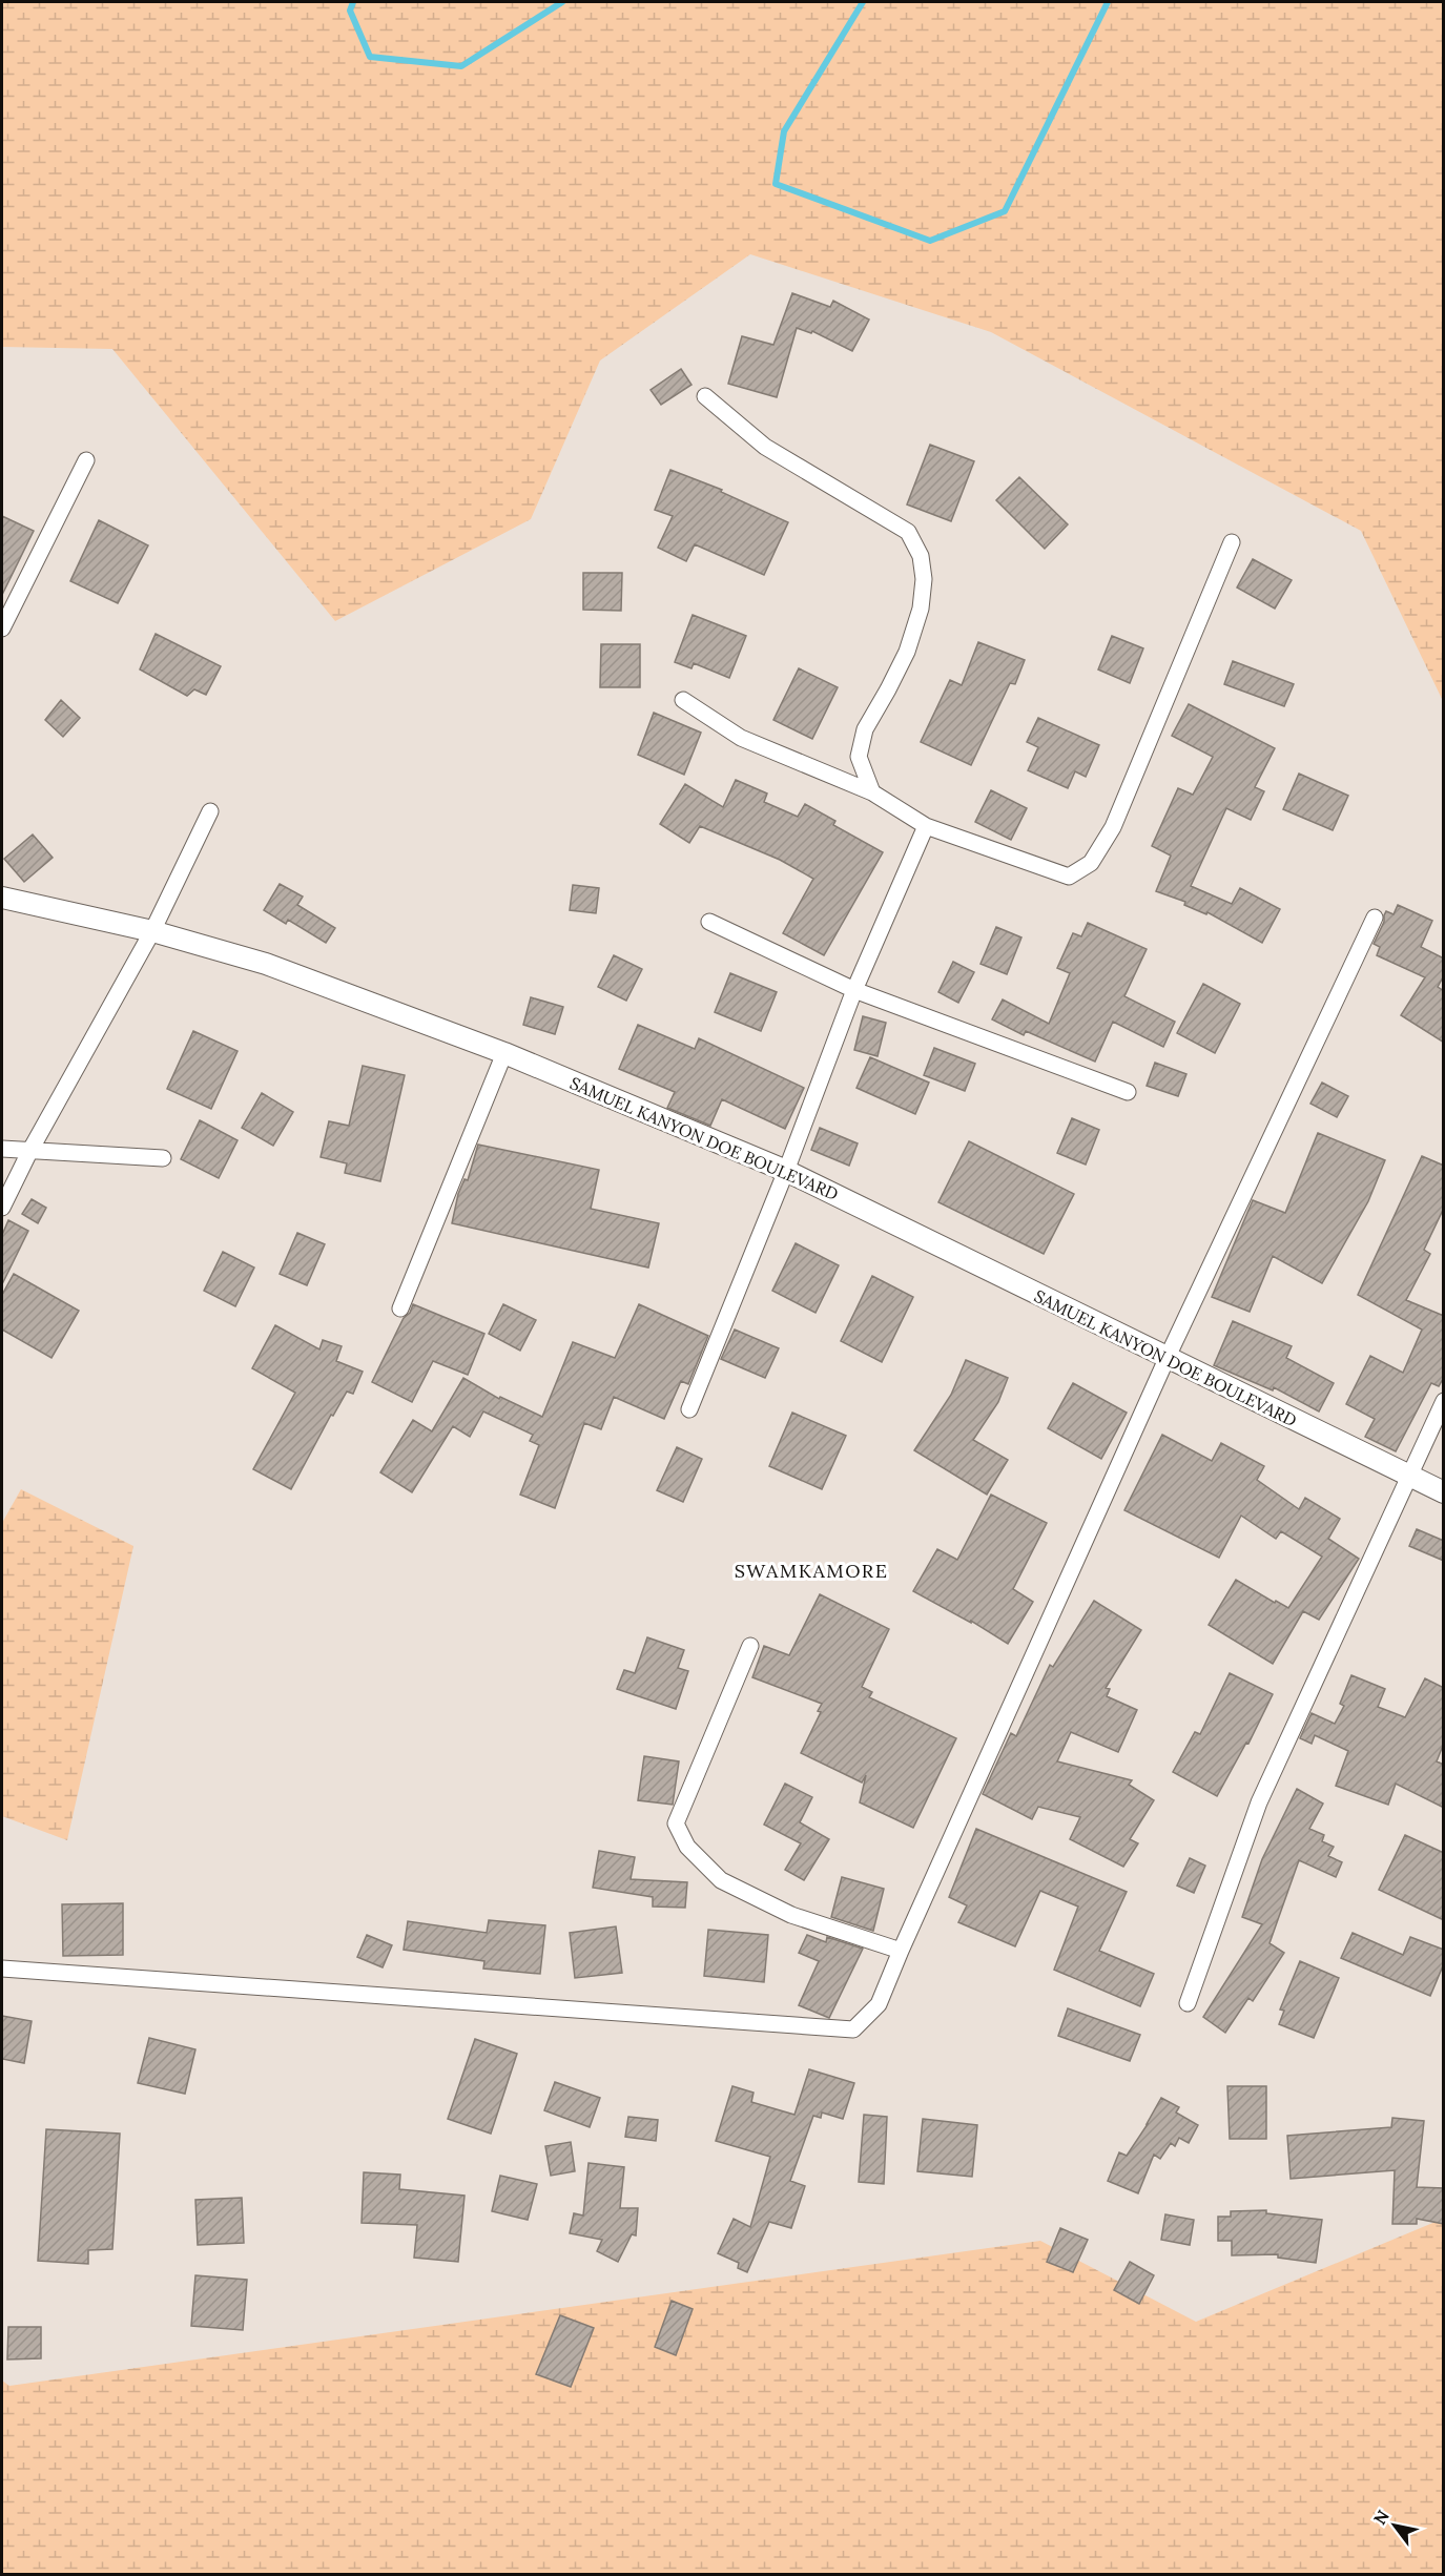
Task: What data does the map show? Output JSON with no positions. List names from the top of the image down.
{
  "streets": {
    "street": ["SAMUEL KANYON DOE BOULEVARD"]
  },
  "districts": ["SWAMKAMORE"],
  "north": "top left"
}
